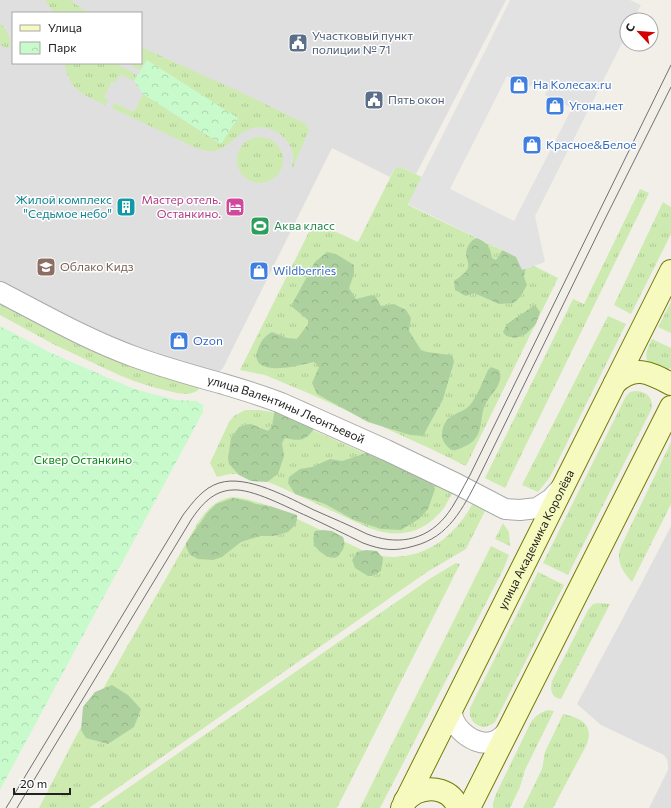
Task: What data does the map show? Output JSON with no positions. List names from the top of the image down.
{
  "streets": {
    "main road": ["улица Академика Королёва"],
    "street": ["улица Валентины Леонтьевой"]
  },
  "crossings": [
    ["улица Валентины Леонтьевой", "улица Академика Королёва"]
  ],
  "parks": ["Сквер Останкино"],
  "places": {
    "public building": ["Участковый пункт полиции № 71", "Пять окон"],
    "shop": [
      "На Колесах.ru",
      "Угона.нет",
      "Красное&Белое",
      "Wildberries",
      "Ozon"
    ],
    "building": ["Жилой комплекс \"Седьмое небо\""],
    "hotel": ["Мастер отель. Останкино."],
    "sports": ["Аква класс"],
    "school or university": ["Облако Кидз"]
  },
  "legend": ["Улица", "Парк"],
  "scale_bar": "20 m",
  "north": "top left"
}
